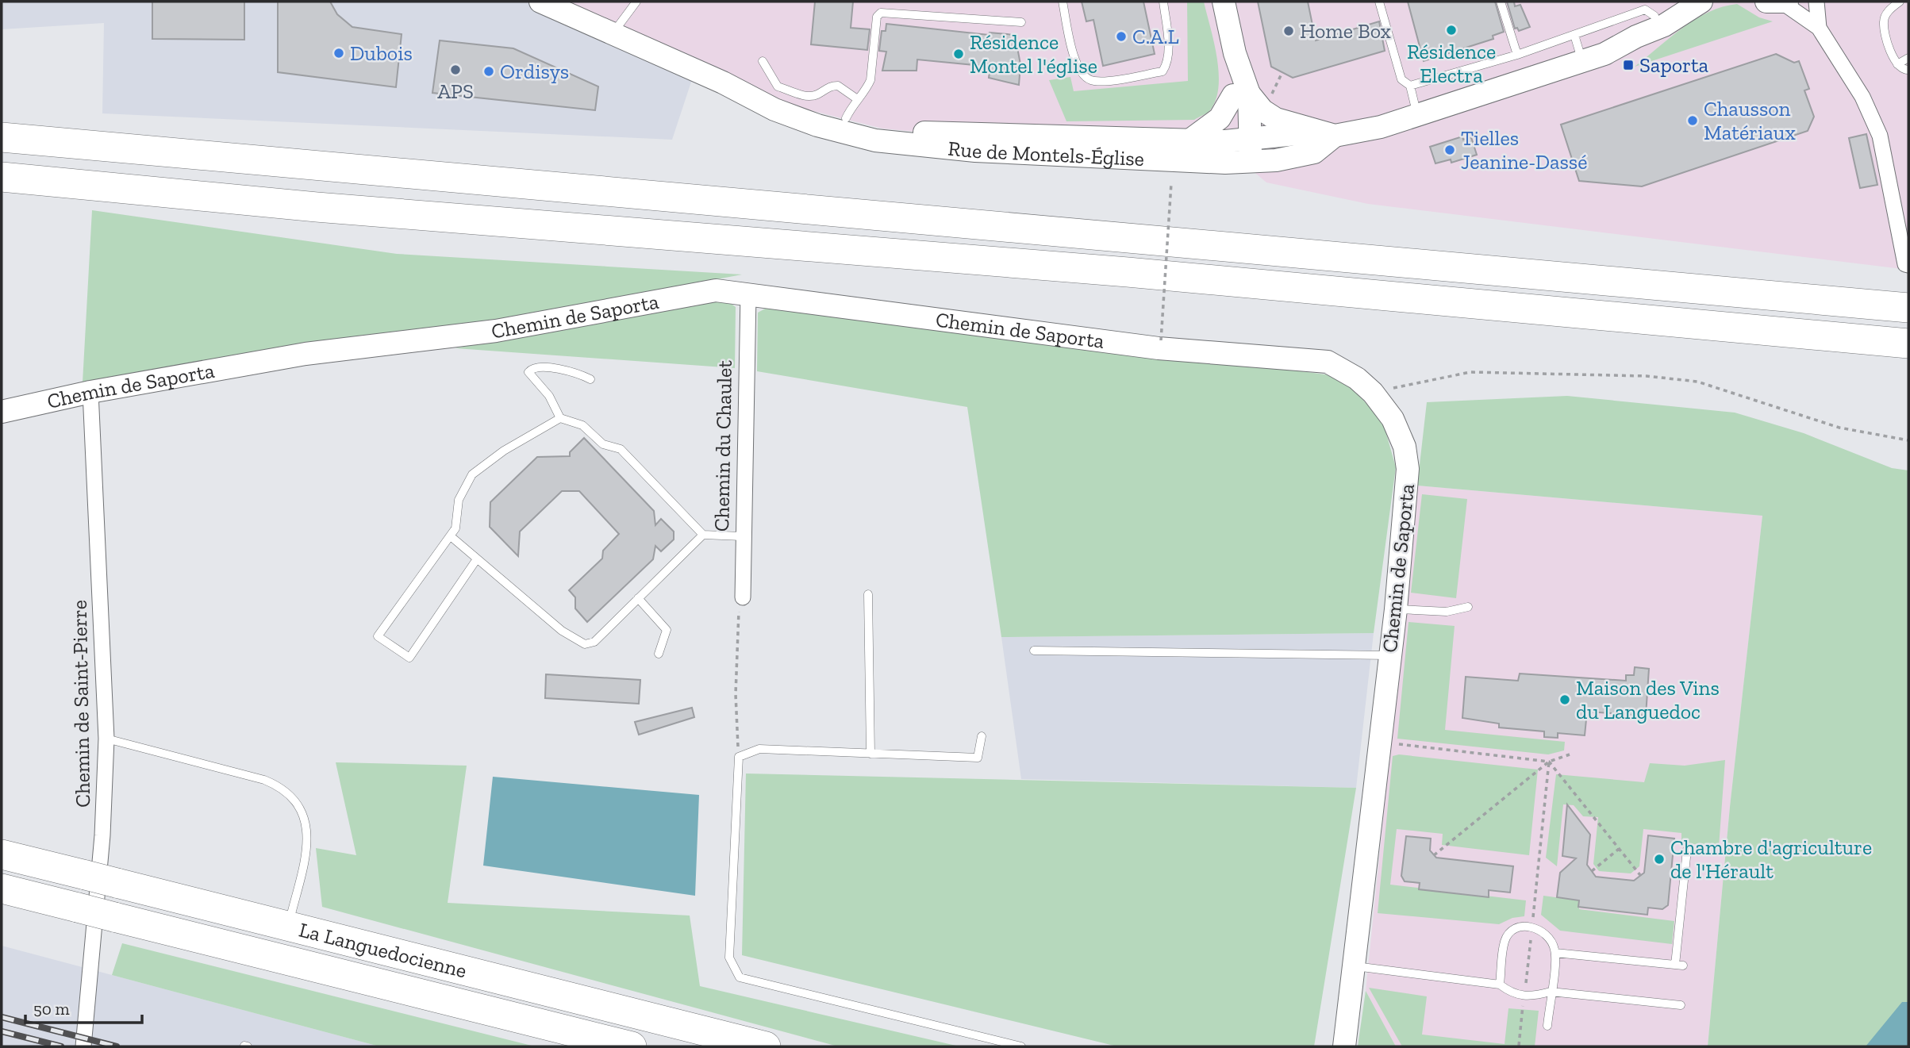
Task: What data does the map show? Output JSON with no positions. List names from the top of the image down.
{
  "streets": {
    "highway": ["La Languedocienne"],
    "street": [
      "Rue de Montels-Église",
      "Chemin de Saporta",
      "Chemin du Chaulet",
      "Chemin de Saint-Pierre"
    ]
  },
  "crossings": [
    ["Chemin de Saporta", "Chemin du Chaulet"],
    ["Chemin de Saporta", "Chemin de Saint-Pierre"]
  ],
  "places": {
    "other": [
      "Résidence Electra",
      "Home Box",
      "C.A.L",
      "Dubois",
      "Résidence Montel l'église",
      "APS",
      "Ordisys",
      "Chausson Matériaux",
      "Tielles Jeanine-Dassé",
      "Maison des Vins du Languedoc",
      "Chambre d'agriculture de l'Hérault"
    ],
    "transit": ["Saporta"]
  },
  "scale_bar": "50 m"
}
